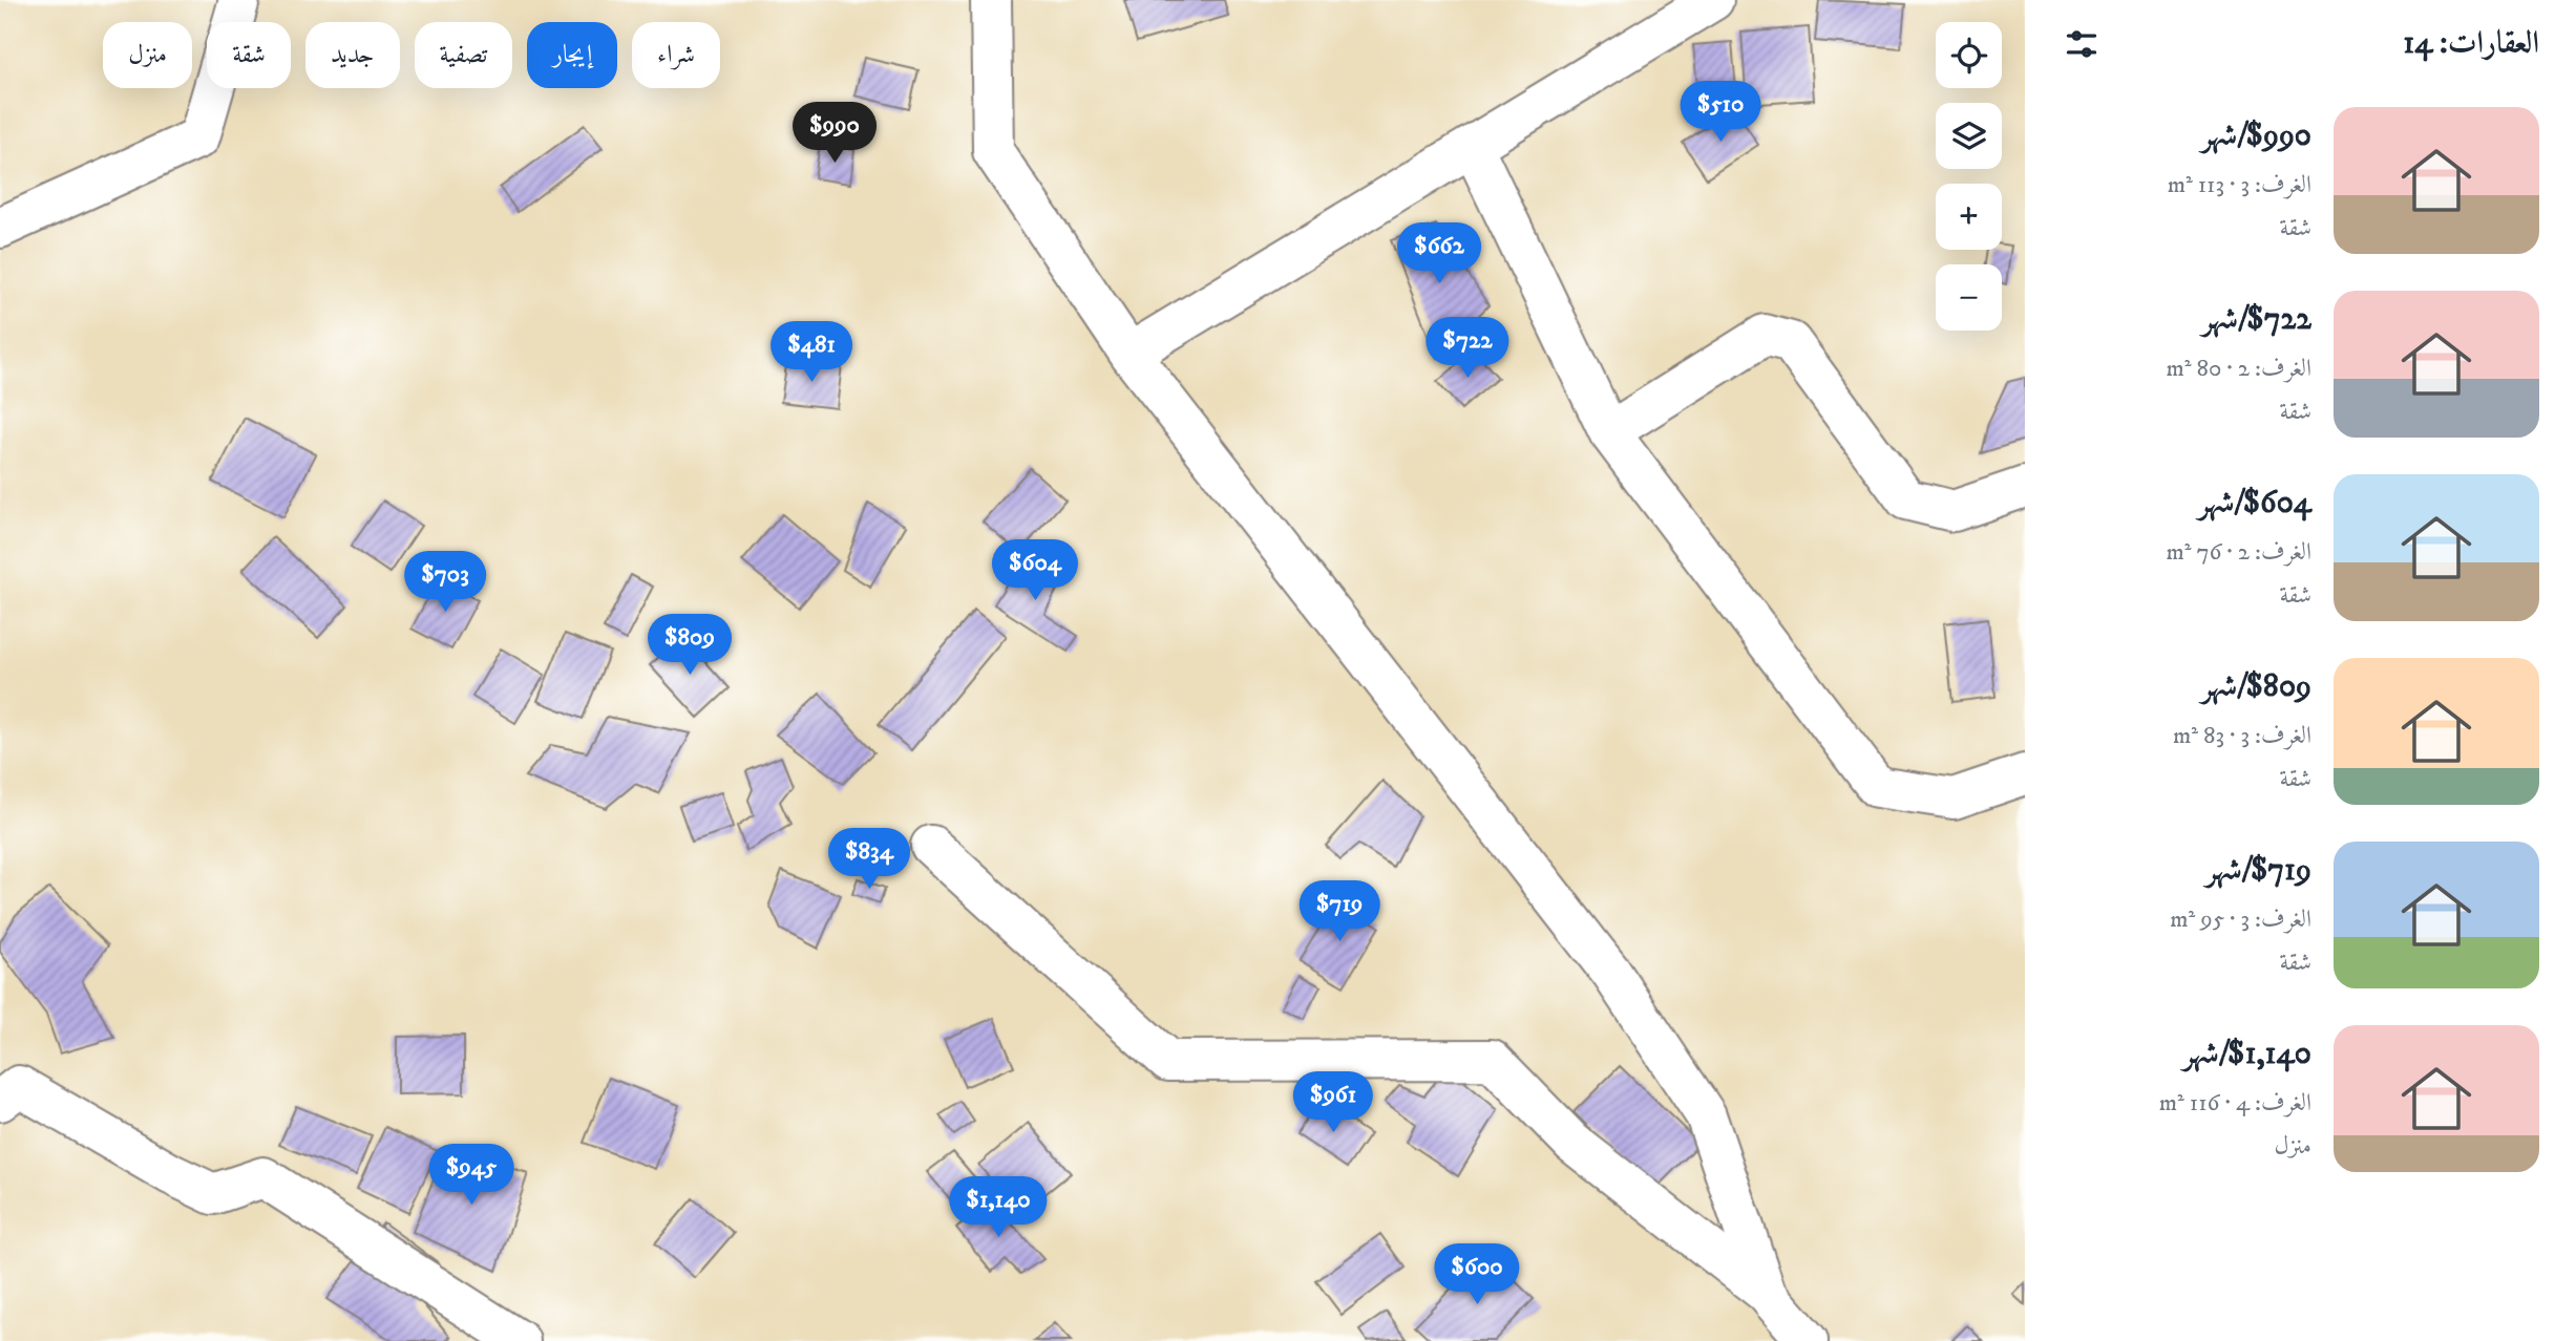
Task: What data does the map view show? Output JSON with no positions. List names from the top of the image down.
{
  "page": {
    "heading": "العقارات: 14",
    "map_buttons": ["+", "−"],
    "chip": [
      "شراء",
      "إيجار",
      "تصفية",
      "جديد",
      "شقة",
      "منزل"
    ],
    "price": [
      "$510",
      "$990",
      "$662",
      "$722",
      "$481",
      "$604",
      "$703",
      "$809",
      "$834",
      "$719",
      "$961",
      "$945",
      "$1,140",
      "$600"
    ],
    "list": [
      {
        "name": "$990/شهر",
        "note": "الغرف: 3 · 113 m² · شقة"
      },
      {
        "name": "$722/شهر",
        "note": "الغرف: 2 · 80 m² · شقة"
      },
      {
        "name": "$604/شهر",
        "note": "الغرف: 2 · 76 m² · شقة"
      },
      {
        "name": "$809/شهر",
        "note": "الغرف: 3 · 83 m² · شقة"
      },
      {
        "name": "$719/شهر",
        "note": "الغرف: 3 · 95 m² · شقة"
      },
      {
        "name": "$1,140/شهر",
        "note": "الغرف: 4 · 116 m² · منزل"
      }
    ]
  }
}
